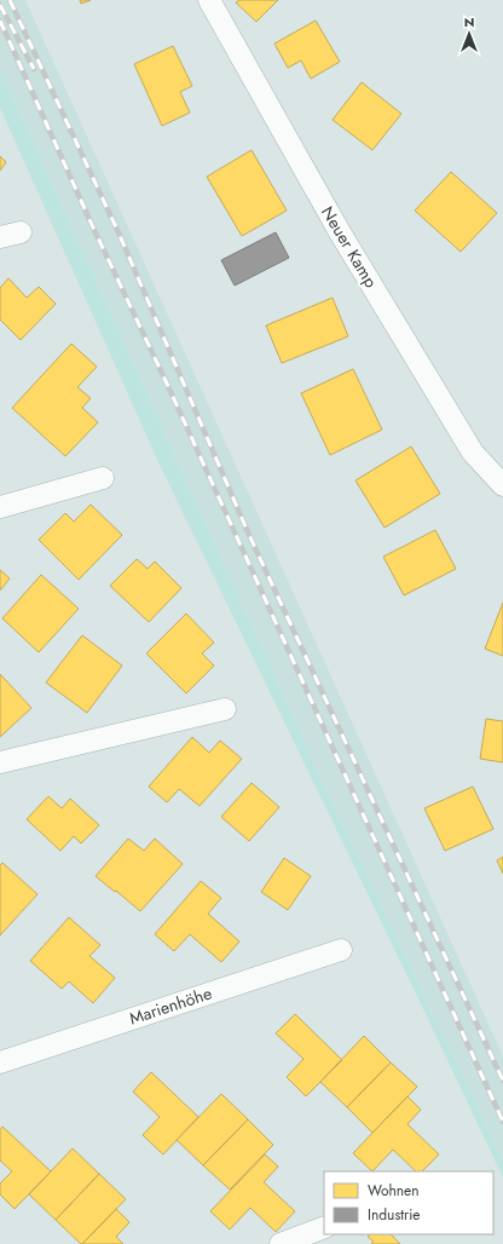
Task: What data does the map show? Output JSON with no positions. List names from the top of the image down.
{
  "streets": {
    "street": ["Neuer Kamp", "Marienhöhe"]
  },
  "legend": ["Wohnen", "Industrie"],
  "north": "top"
}
